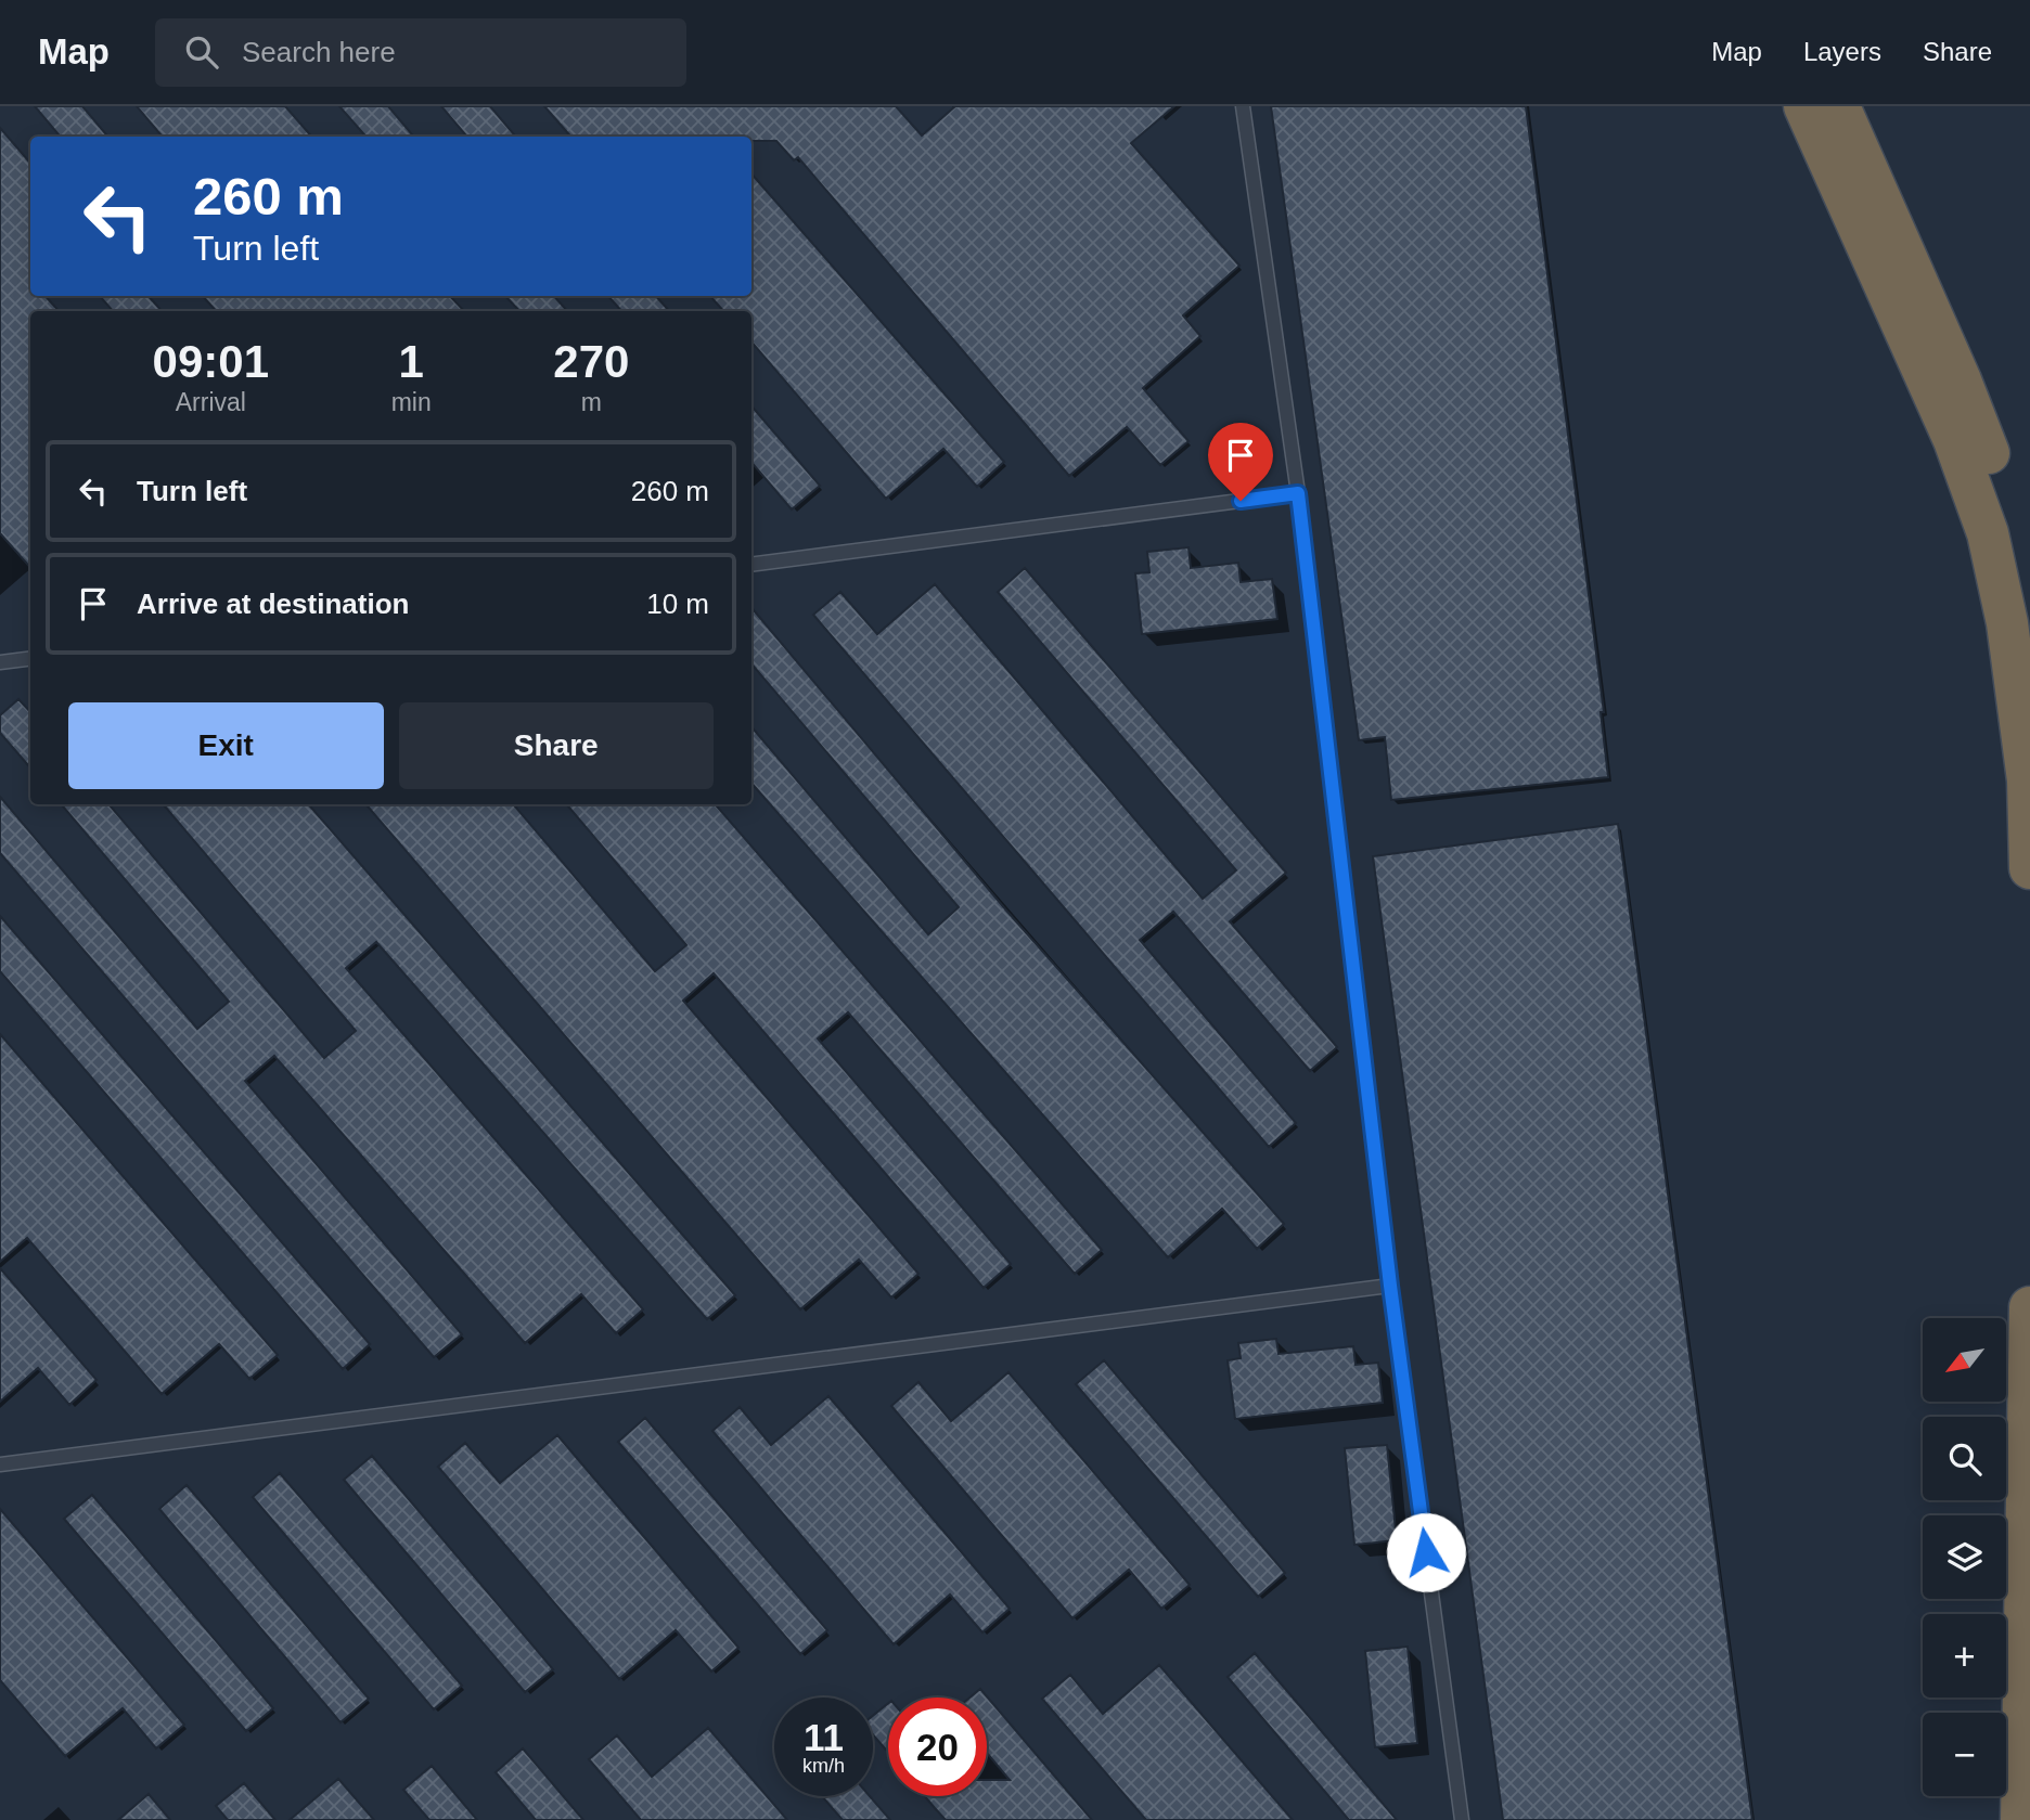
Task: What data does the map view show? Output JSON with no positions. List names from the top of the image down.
{
  "north": "bottom left",
  "page": {
    "header": "Map",
    "search": "Search here",
    "nav": ["Map", "Layers", "Share"],
    "turn": ["260 m", "Turn left"],
    "eta": [
      "09:01",
      "Arrival",
      "1",
      "min",
      "270",
      "m"
    ],
    "list": [
      {
        "name": "Turn left",
        "value": "260 m"
      },
      {
        "name": "Arrive at destination",
        "value": "10 m"
      }
    ],
    "buttons": ["Exit", "Share"],
    "map_buttons": ["+", "−"],
    "speed": "11 km/h",
    "limit": "20"
  }
}
